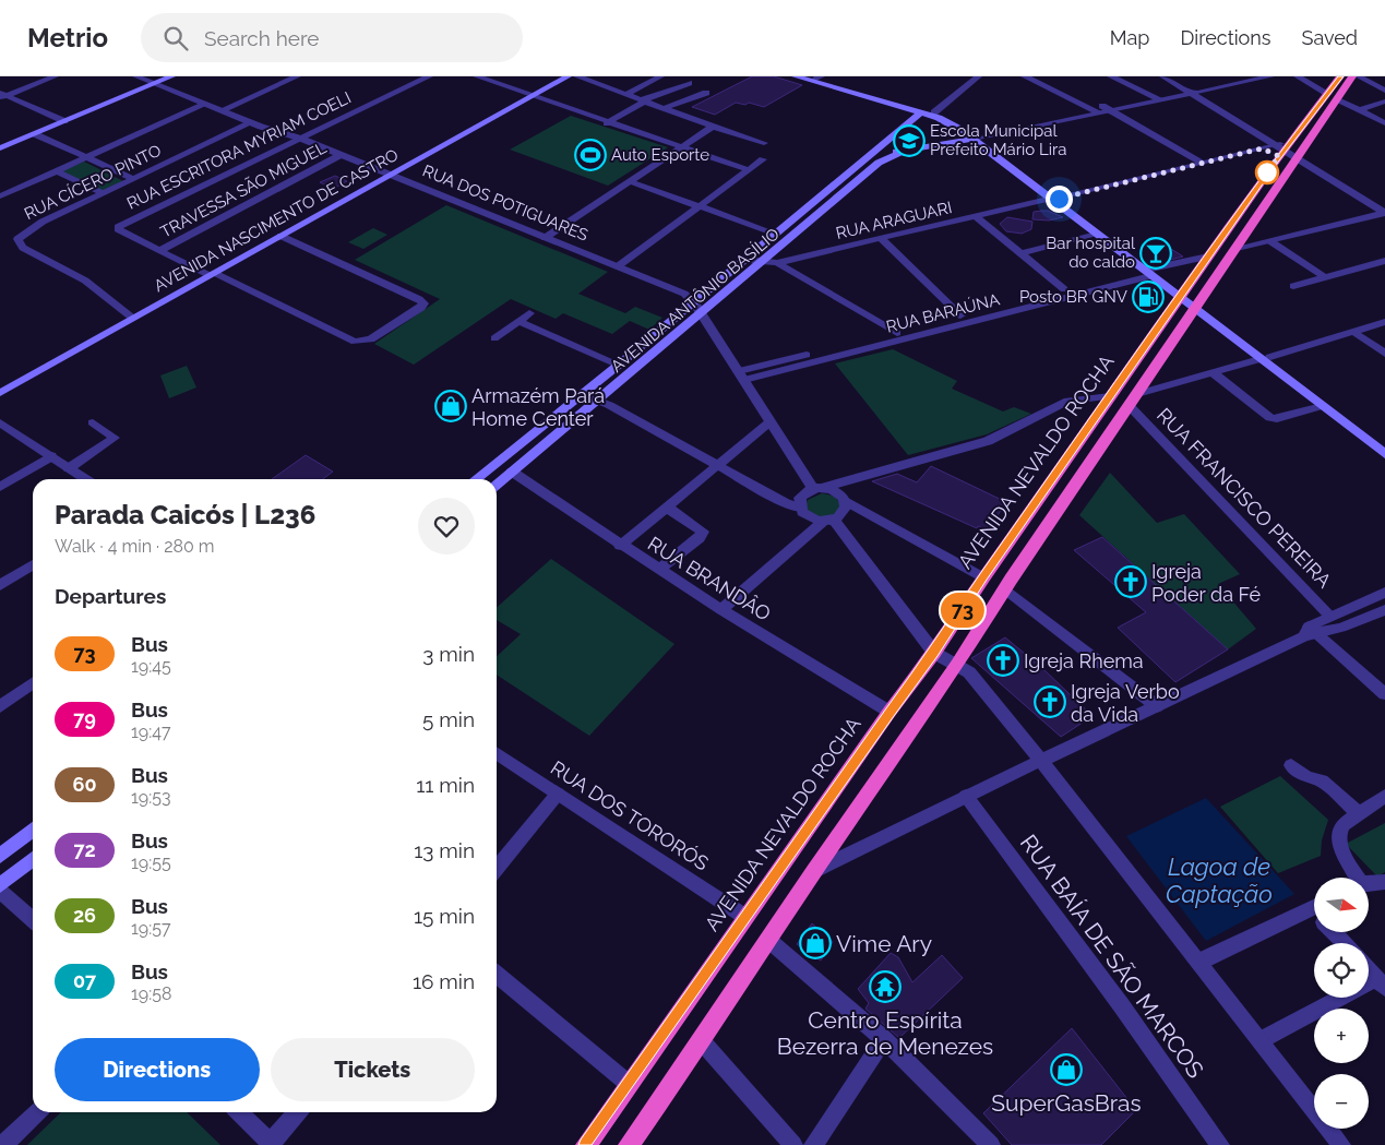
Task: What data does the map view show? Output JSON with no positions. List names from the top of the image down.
{
  "streets": {
    "highway": ["AVENIDA NEVALDO ROCHA"],
    "main road": ["AVENIDA NASCIMENTO DE CASTRO", "AVENIDA ANTÔNIO BASÍLIO"],
    "street": [
      "RUA ESCRITORA MYRIAM COELI",
      "RUA CÍCERO PINTO",
      "TRAVESSA SÃO MIGUEL",
      "RUA DOS POTIGUARES",
      "RUA ARAGUARI",
      "RUA BARAÚNA",
      "RUA FRANCISCO PEREIRA",
      "RUA BRANDÂO",
      "RUA DOS TORORÓS",
      "RUA BAÍA DE SÃO MARCOS"
    ]
  },
  "crossings": [
    ["RUA ESCRITORA MYRIAM COELI", "TRAVESSA SÃO MIGUEL"],
    ["RUA ESCRITORA MYRIAM COELI", "RUA DOS POTIGUARES"],
    ["RUA CÍCERO PINTO", "RUA DOS POTIGUARES"],
    ["RUA CÍCERO PINTO", "AVENIDA NASCIMENTO DE CASTRO"],
    ["TRAVESSA SÃO MIGUEL", "RUA DOS POTIGUARES"],
    ["RUA DOS POTIGUARES", "AVENIDA NASCIMENTO DE CASTRO"],
    ["RUA DOS POTIGUARES", "AVENIDA ANTÔNIO BASÍLIO"],
    ["RUA ARAGUARI", "AVENIDA ANTÔNIO BASÍLIO"],
    ["AVENIDA ANTÔNIO BASÍLIO", "RUA BRANDÂO"],
    ["RUA BARAÚNA", "AVENIDA NEVALDO ROCHA"],
    ["AVENIDA NEVALDO ROCHA", "RUA BRANDÂO"],
    ["AVENIDA NEVALDO ROCHA", "RUA DOS TORORÓS"]
  ],
  "water": ["Lagoa de Captação"],
  "places": {
    "school or university": ["Escola Municipal Prefeito Mário Lira"],
    "sports": ["Auto Esporte"],
    "bar": ["Bar hospital do caldo"],
    "fuel station": ["Posto BR GNV"],
    "shop": ["Armazém Pará Home Center", "Vime Ary", "SuperGasBras"],
    "church": ["Igreja Poder da Fé", "Igreja Rhema", "Igreja Verbo da Vida"],
    "temple": ["Centro Espírita Bezerra de Menezes"]
  },
  "lines": ["bus line 73"],
  "north": "right",
  "page": {
    "header": "Metrio",
    "search": "Search here",
    "nav": ["Map", "Directions", "Saved"],
    "on_map": "73",
    "heading": [
      ["Parada Caicós | L236", "Walk · 4 min · 280 m"],
      "Departures"
    ],
    "list": [
      {
        "mark": "73",
        "name": "Bus",
        "note": "19:45",
        "value": "3 min"
      },
      {
        "mark": "79",
        "name": "Bus",
        "note": "19:47",
        "value": "5 min"
      },
      {
        "mark": "60",
        "name": "Bus",
        "note": "19:53",
        "value": "11 min"
      },
      {
        "mark": "72",
        "name": "Bus",
        "note": "19:55",
        "value": "13 min"
      },
      {
        "mark": "26",
        "name": "Bus",
        "note": "19:57",
        "value": "15 min"
      },
      {
        "mark": "07",
        "name": "Bus",
        "note": "19:58",
        "value": "16 min"
      }
    ],
    "map_buttons": ["+", "−"],
    "buttons": ["Directions", "Tickets"]
  }
}
